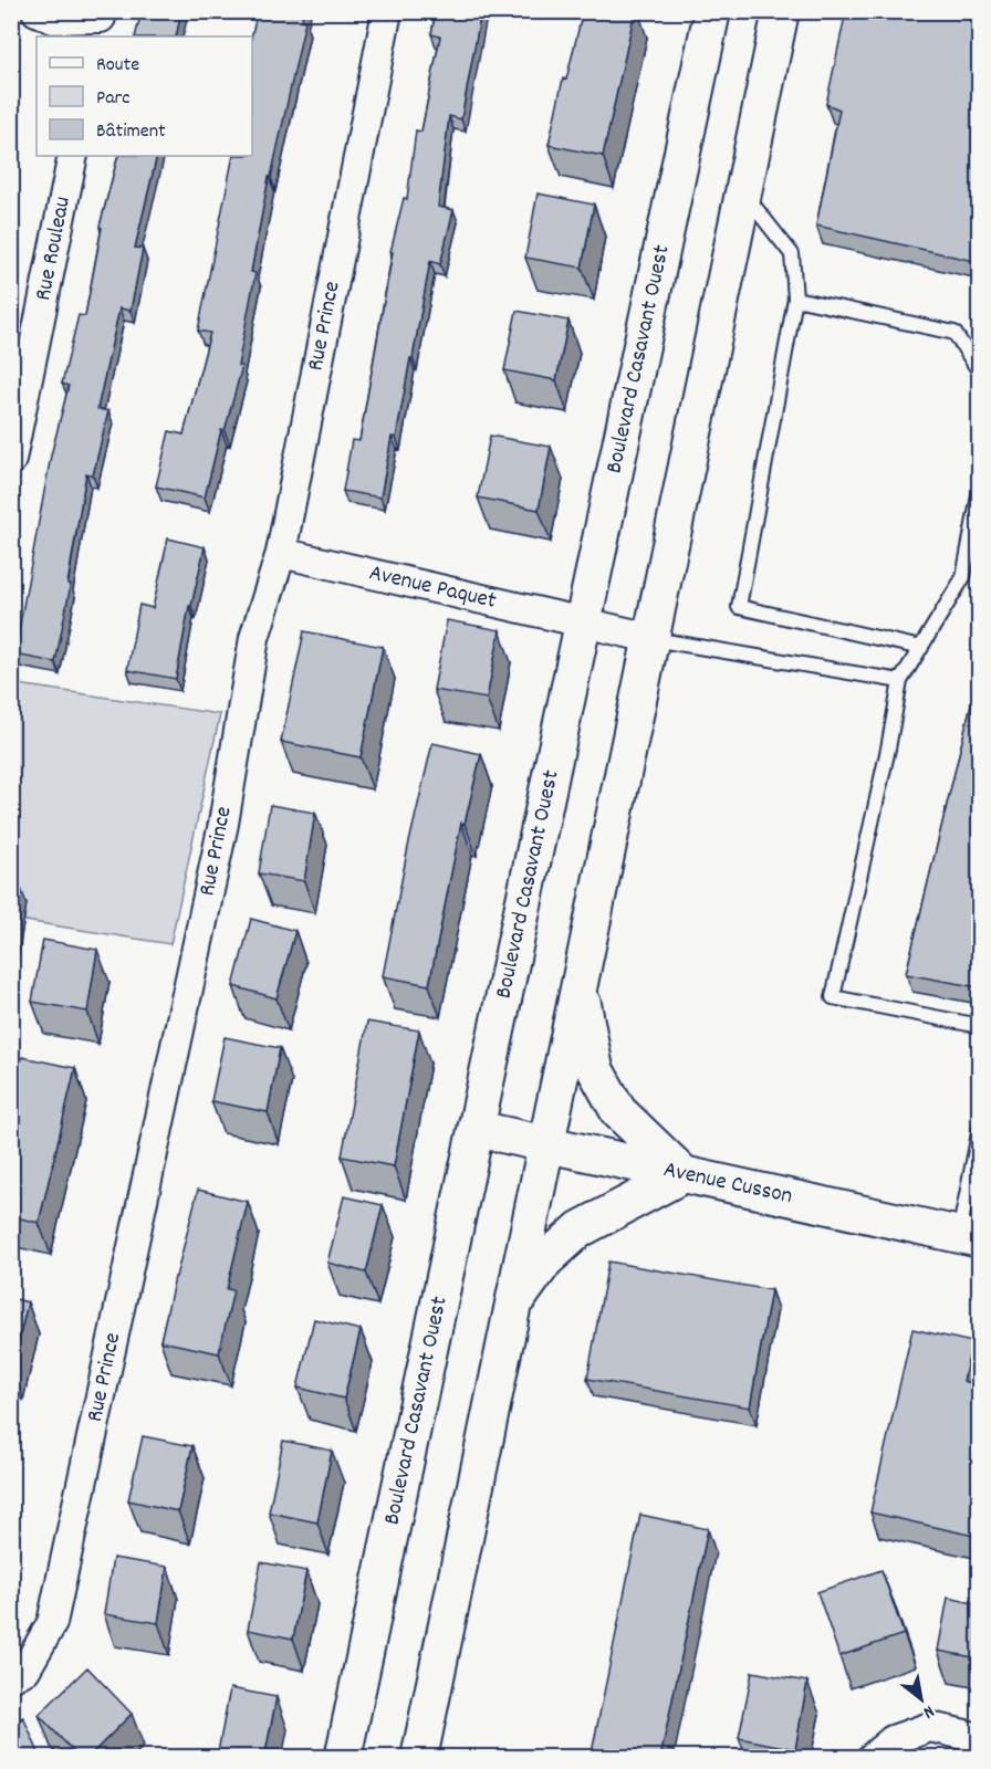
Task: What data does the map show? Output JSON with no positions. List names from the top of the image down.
{
  "streets": {
    "street": [
      "Rue Rouleau",
      "Rue Prince",
      "Boulevard Casavant Ouest",
      "Avenue Paquet",
      "Avenue Cusson"
    ]
  },
  "crossings": [
    ["Rue Prince", "Avenue Paquet"],
    ["Boulevard Casavant Ouest", "Avenue Paquet"],
    ["Boulevard Casavant Ouest", "Avenue Cusson"]
  ],
  "legend": ["Route", "Parc", "Bâtiment"],
  "north": "bottom right"
}
